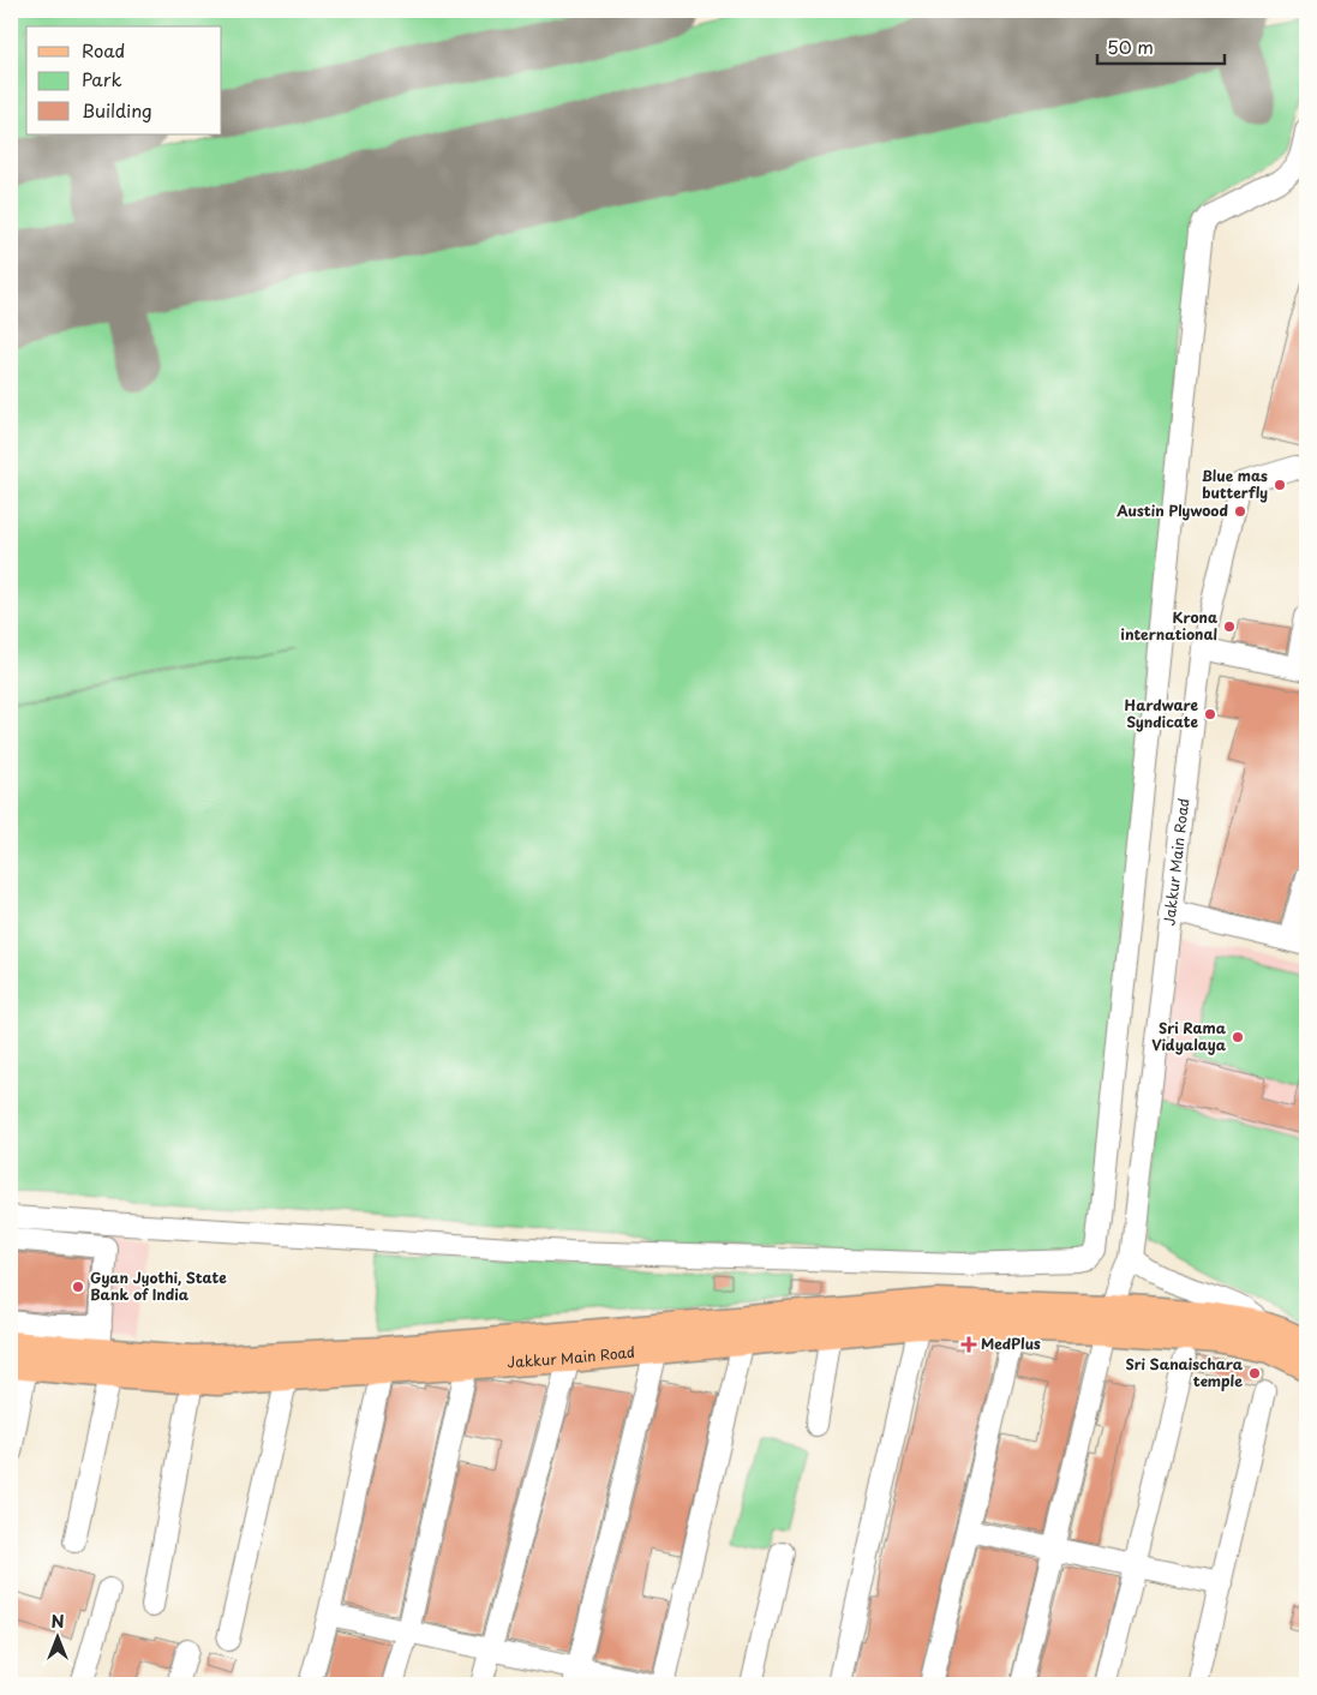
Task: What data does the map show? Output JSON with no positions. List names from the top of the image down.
{
  "streets": {
    "main road": ["Jakkur Main Road"]
  },
  "places": {
    "other": [
      "Blue mas butterfly",
      "Austin Plywood",
      "Krona international",
      "Hardware Syndicate",
      "Sri Rama Vidyalaya",
      "Gyan Jyothi, State Bank of India",
      "Sri Sanaischara temple"
    ],
    "health": ["MedPlus"]
  },
  "legend": ["Road", "Park", "Building"],
  "scale_bar": "50 m",
  "north": "top"
}
